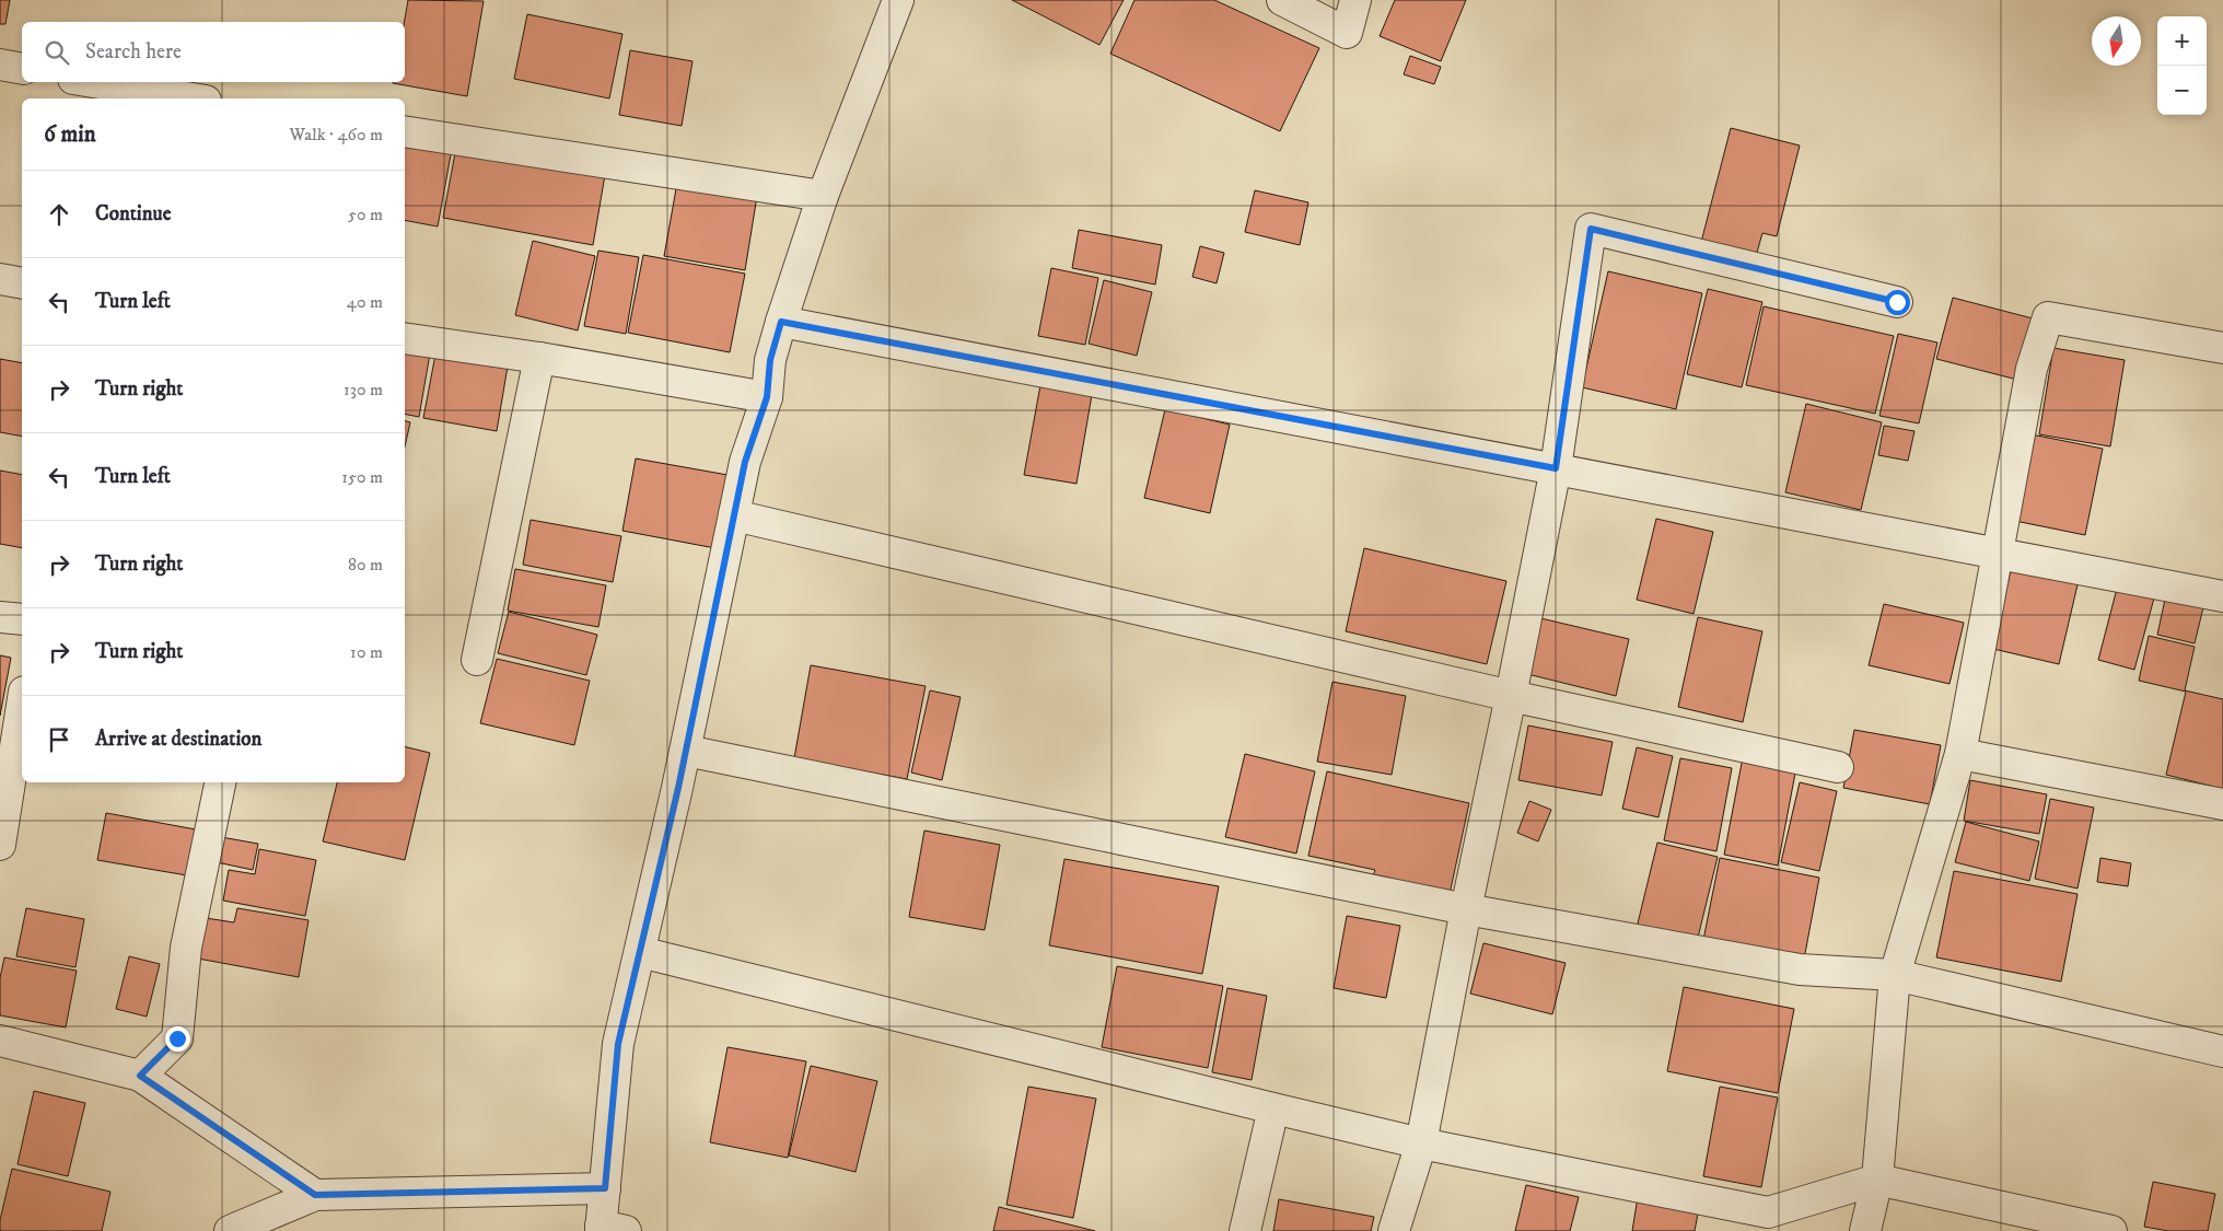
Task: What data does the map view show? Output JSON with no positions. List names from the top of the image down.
{
  "north": "bottom",
  "page": {
    "map_buttons": ["+", "−"],
    "search": "Search here",
    "heading": ["6 min", "Walk · 460 m"],
    "list": [
      ["Continue", "50 m"],
      ["Turn left", "40 m"],
      ["Turn right", "130 m"],
      ["Turn left", "150 m"],
      ["Turn right", "80 m"],
      ["Turn right", "10 m"],
      "Arrive at destination"
    ]
  }
}
